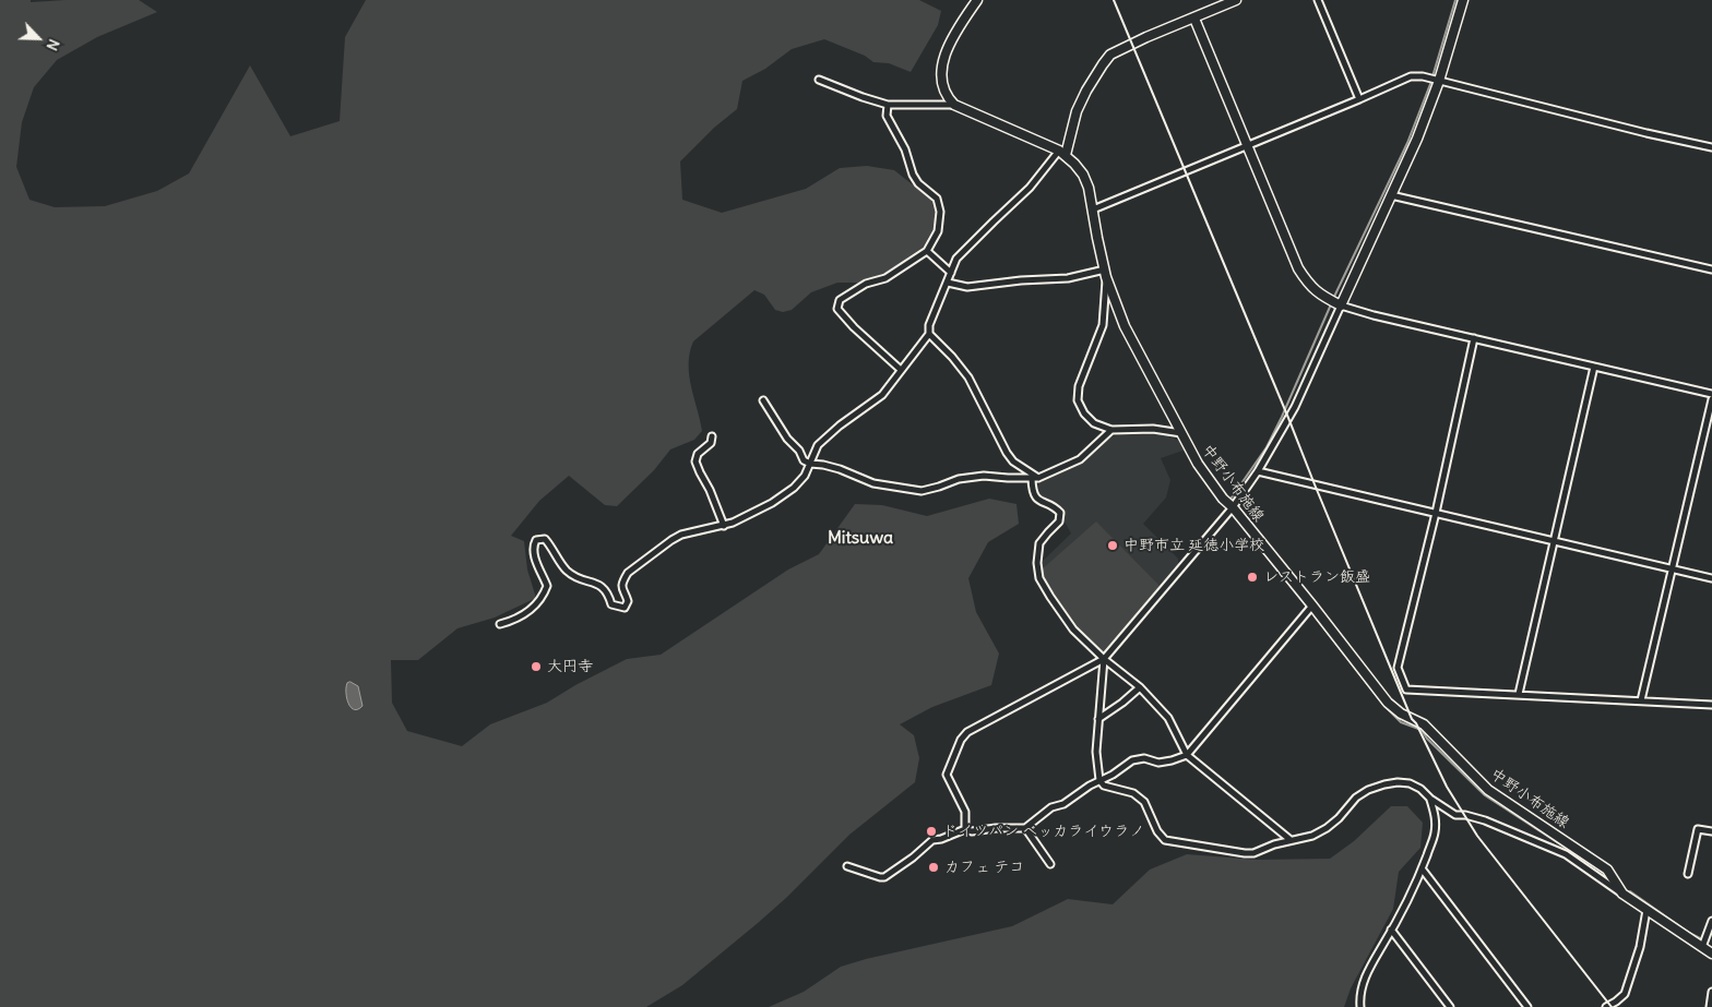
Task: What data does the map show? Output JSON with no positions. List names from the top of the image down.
{
  "streets": {
    "main road": ["中野小布施線"]
  },
  "districts": ["Mitsuwa"],
  "places": [
    "中野市立 延徳小学校",
    "レストラン飯盛",
    "大円寺",
    "ドイツパン ベッカライウラノ",
    "カフェ テコ"
  ],
  "north": "bottom right"
}
